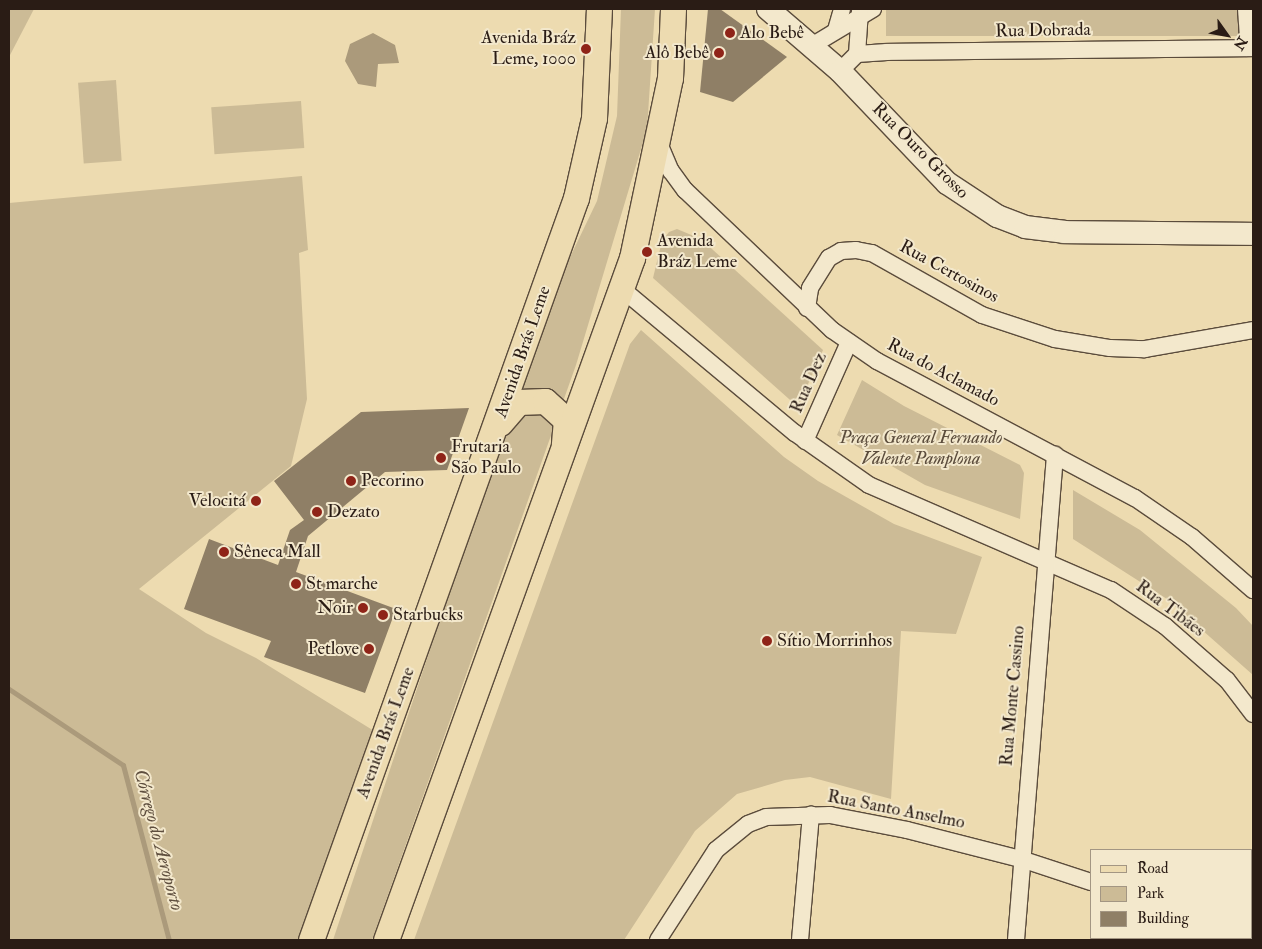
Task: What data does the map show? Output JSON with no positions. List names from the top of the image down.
{
  "streets": {
    "main road": ["Avenida Brás Leme"],
    "street": [
      "Rua Dobrada",
      "Rua Ouro Grosso",
      "Rua Certosinos",
      "Rua do Aclamado",
      "Rua Dez",
      "Rua Tibães",
      "Rua Monte Cassino",
      "Rua Santo Anselmo"
    ]
  },
  "crossings": [
    ["Rua Certosinos", "Rua do Aclamado"],
    ["Rua do Aclamado", "Rua Dez"],
    ["Rua do Aclamado", "Rua Monte Cassino"],
    ["Rua Tibães", "Rua Monte Cassino"],
    ["Rua Monte Cassino", "Rua Santo Anselmo"]
  ],
  "water": ["Córrego do Aeroporto"],
  "parks": ["Praça General Fernando Valente Pamplona"],
  "places": [
    "Alo Bebê",
    "Avenida Bráz Leme, 1000",
    "Alô Bebê",
    "Avenida Bráz Leme",
    "Frutaria São Paulo",
    "Pecorino",
    "Velocitá",
    "Dezato",
    "Sêneca Mall",
    "St marche",
    "Noir",
    "Starbucks",
    "Sítio Morrinhos",
    "Petlove"
  ],
  "legend": ["Road", "Park", "Building"],
  "north": "bottom right"
}
